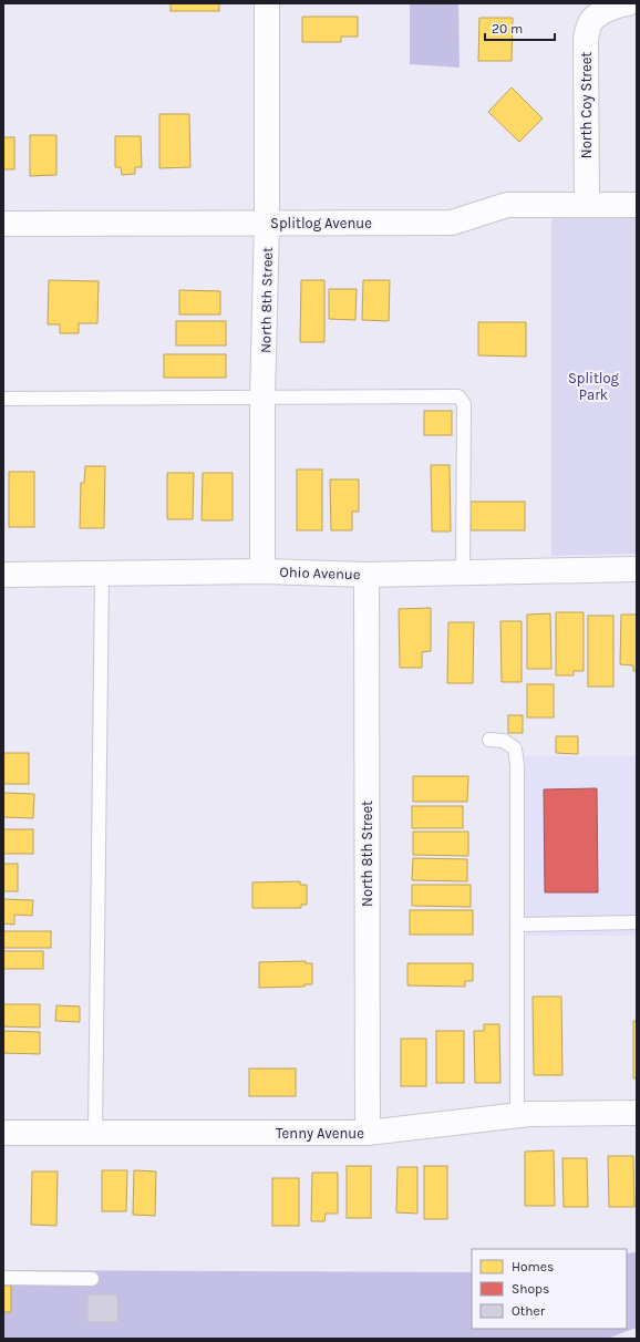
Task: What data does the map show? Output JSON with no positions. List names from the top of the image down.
{
  "streets": {
    "street": [
      "North Coy Street",
      "Splitlog Avenue",
      "North 8th Street",
      "Ohio Avenue",
      "Tenny Avenue"
    ]
  },
  "crossings": [
    ["North Coy Street", "Splitlog Avenue"],
    ["Splitlog Avenue", "North 8th Street"],
    ["North 8th Street", "Ohio Avenue"],
    ["North 8th Street", "Tenny Avenue"]
  ],
  "parks": ["Splitlog Park"],
  "legend": ["Homes", "Shops", "Other"],
  "scale_bar": "20 m"
}
